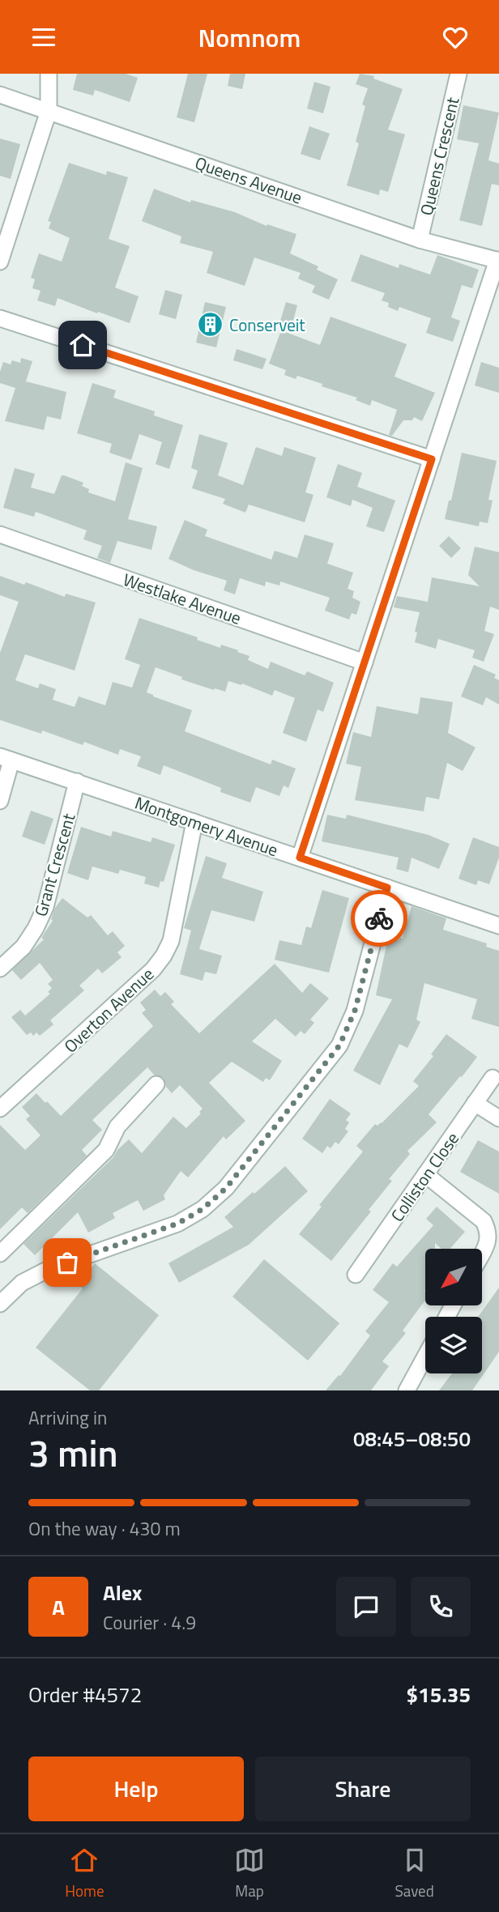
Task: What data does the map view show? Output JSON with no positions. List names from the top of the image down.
{
  "streets": {
    "street": [
      "Queens Crescent",
      "Queens Avenue",
      "Westlake Avenue",
      "Montgomery Avenue",
      "Grant Crescent",
      "Overton Avenue",
      "Colliston Close"
    ]
  },
  "crossings": [
    ["Queens Crescent", "Queens Avenue"],
    ["Queens Avenue", "Montgomery Avenue"],
    ["Westlake Avenue", "Montgomery Avenue"],
    ["Montgomery Avenue", "Grant Crescent"],
    ["Montgomery Avenue", "Overton Avenue"]
  ],
  "places": {
    "building": ["Conserveit"]
  },
  "north": "bottom left",
  "page": {
    "header": "Nomnom",
    "heading": ["3 min", "Arriving in", "08:45–08:50"],
    "panel": [
      "Alex",
      "Courier · 4.9",
      "Order #4572",
      "$15.35"
    ],
    "bar": "On the way · 430 m",
    "round": "A",
    "buttons": ["Help", "Share"],
    "tabs": ["Home", "Map", "Saved"]
  }
}
